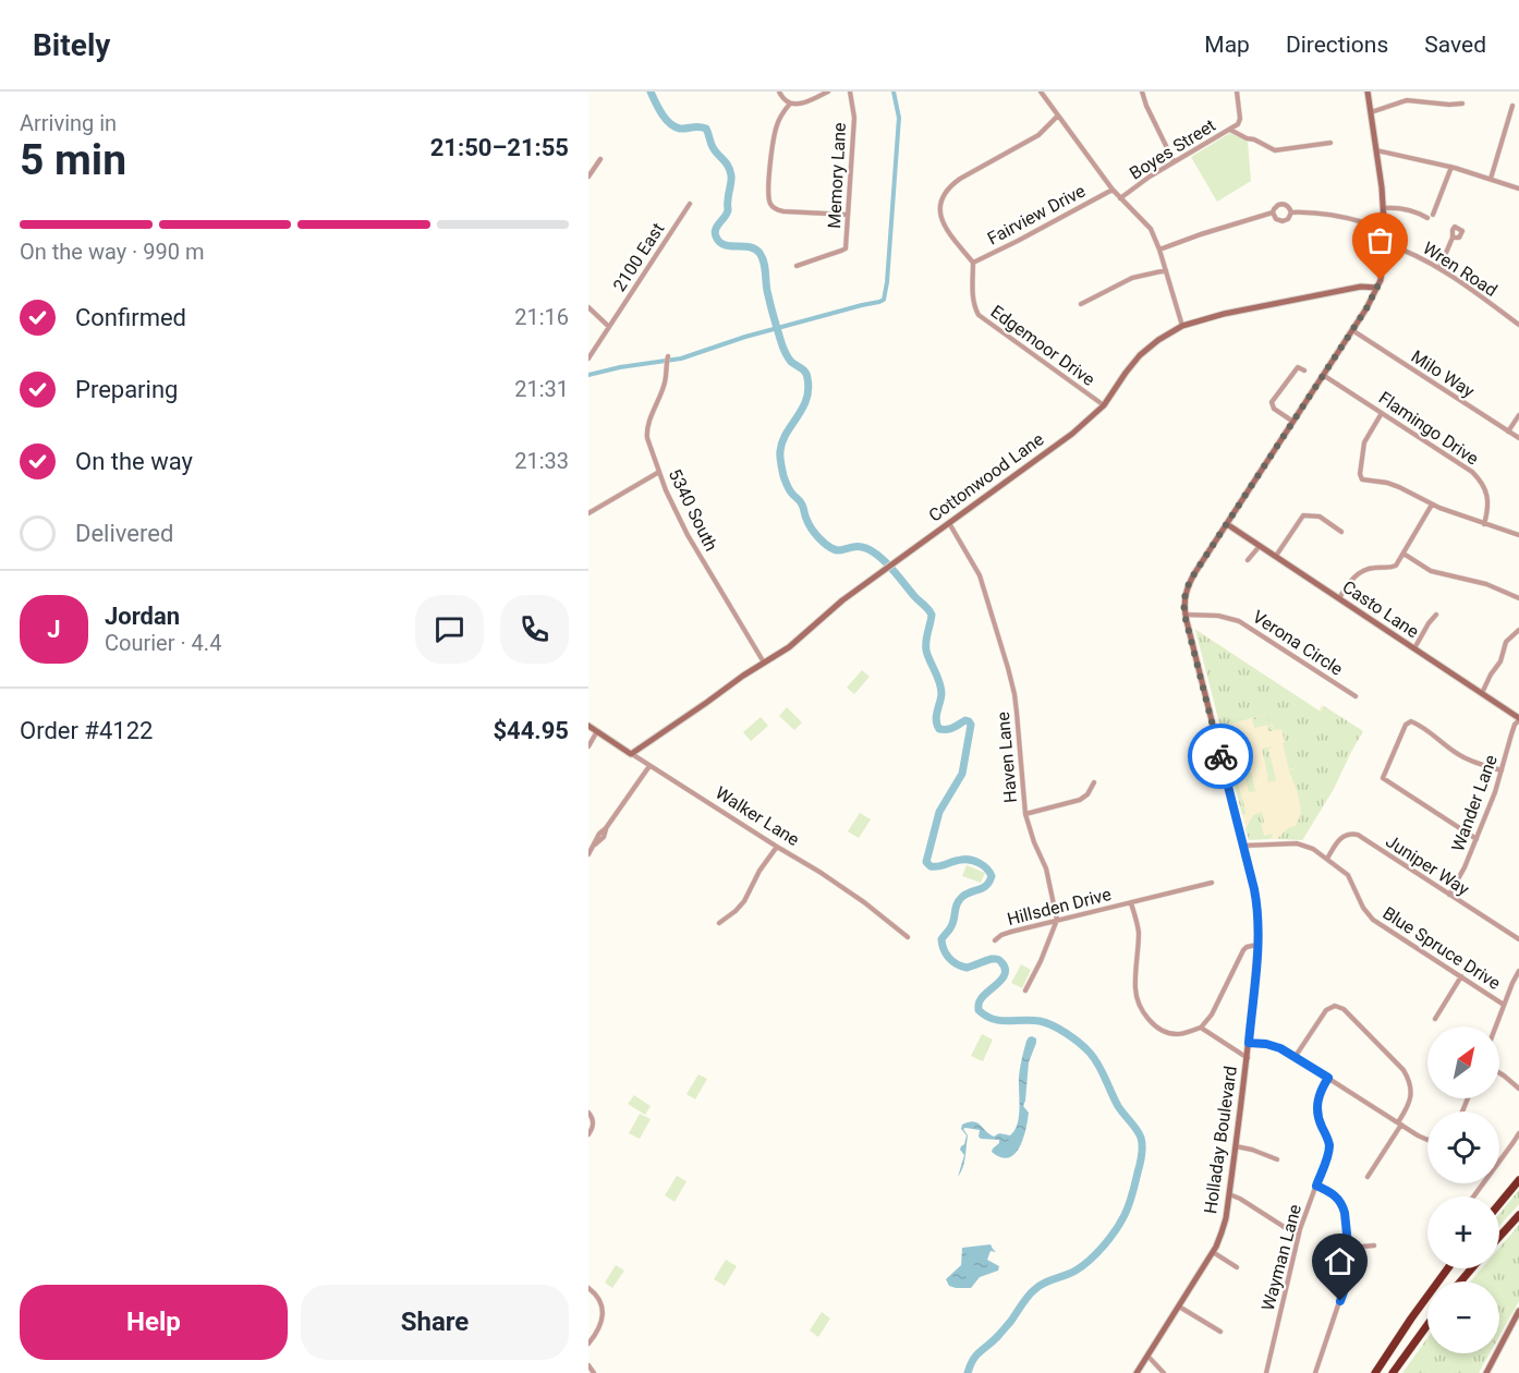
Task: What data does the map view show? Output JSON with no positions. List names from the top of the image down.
{
  "streets": {
    "main road": [
      "Cottonwood Lane",
      "Casto Lane",
      "Walker Lane",
      "Holladay Boulevard"
    ],
    "street": [
      "Boyes Street",
      "Memory Lane",
      "Fairview Drive",
      "2100 East",
      "Wren Road",
      "Edgemoor Drive",
      "Milo Way",
      "Flamingo Drive",
      "5340 South",
      "Verona Circle",
      "Haven Lane",
      "Wander Lane",
      "Juniper Way",
      "Hillsden Drive",
      "Blue Spruce Drive",
      "Wayman Lane"
    ]
  },
  "crossings": [
    ["Fairview Drive", "Edgemoor Drive"],
    ["Wren Road", "Holladay Boulevard"],
    ["Edgemoor Drive", "Cottonwood Lane"],
    ["Milo Way", "Holladay Boulevard"],
    ["Flamingo Drive", "Holladay Boulevard"],
    ["Cottonwood Lane", "5340 South"],
    ["Cottonwood Lane", "Haven Lane"],
    ["Cottonwood Lane", "Walker Lane"],
    ["Cottonwood Lane", "Holladay Boulevard"],
    ["Casto Lane", "Wander Lane"],
    ["Casto Lane", "Holladay Boulevard"],
    ["Verona Circle", "Holladay Boulevard"],
    ["Haven Lane", "Hillsden Drive"],
    ["Wander Lane", "Juniper Way"],
    ["Juniper Way", "Blue Spruce Drive"],
    ["Blue Spruce Drive", "Holladay Boulevard"]
  ],
  "north": "top right",
  "page": {
    "header": "Bitely",
    "nav": ["Map", "Directions", "Saved"],
    "heading": ["5 min", "Arriving in", "21:50–21:55"],
    "panel": [
      "Jordan",
      "Courier · 4.4",
      "Order #4122",
      "$44.95"
    ],
    "bar": "On the way · 990 m",
    "list": [
      ["Confirmed", "21:16"],
      ["Preparing", "21:31"],
      ["On the way", "21:33"],
      "Delivered"
    ],
    "round": "J",
    "map_buttons": ["+", "−"],
    "buttons": ["Help", "Share"]
  }
}
